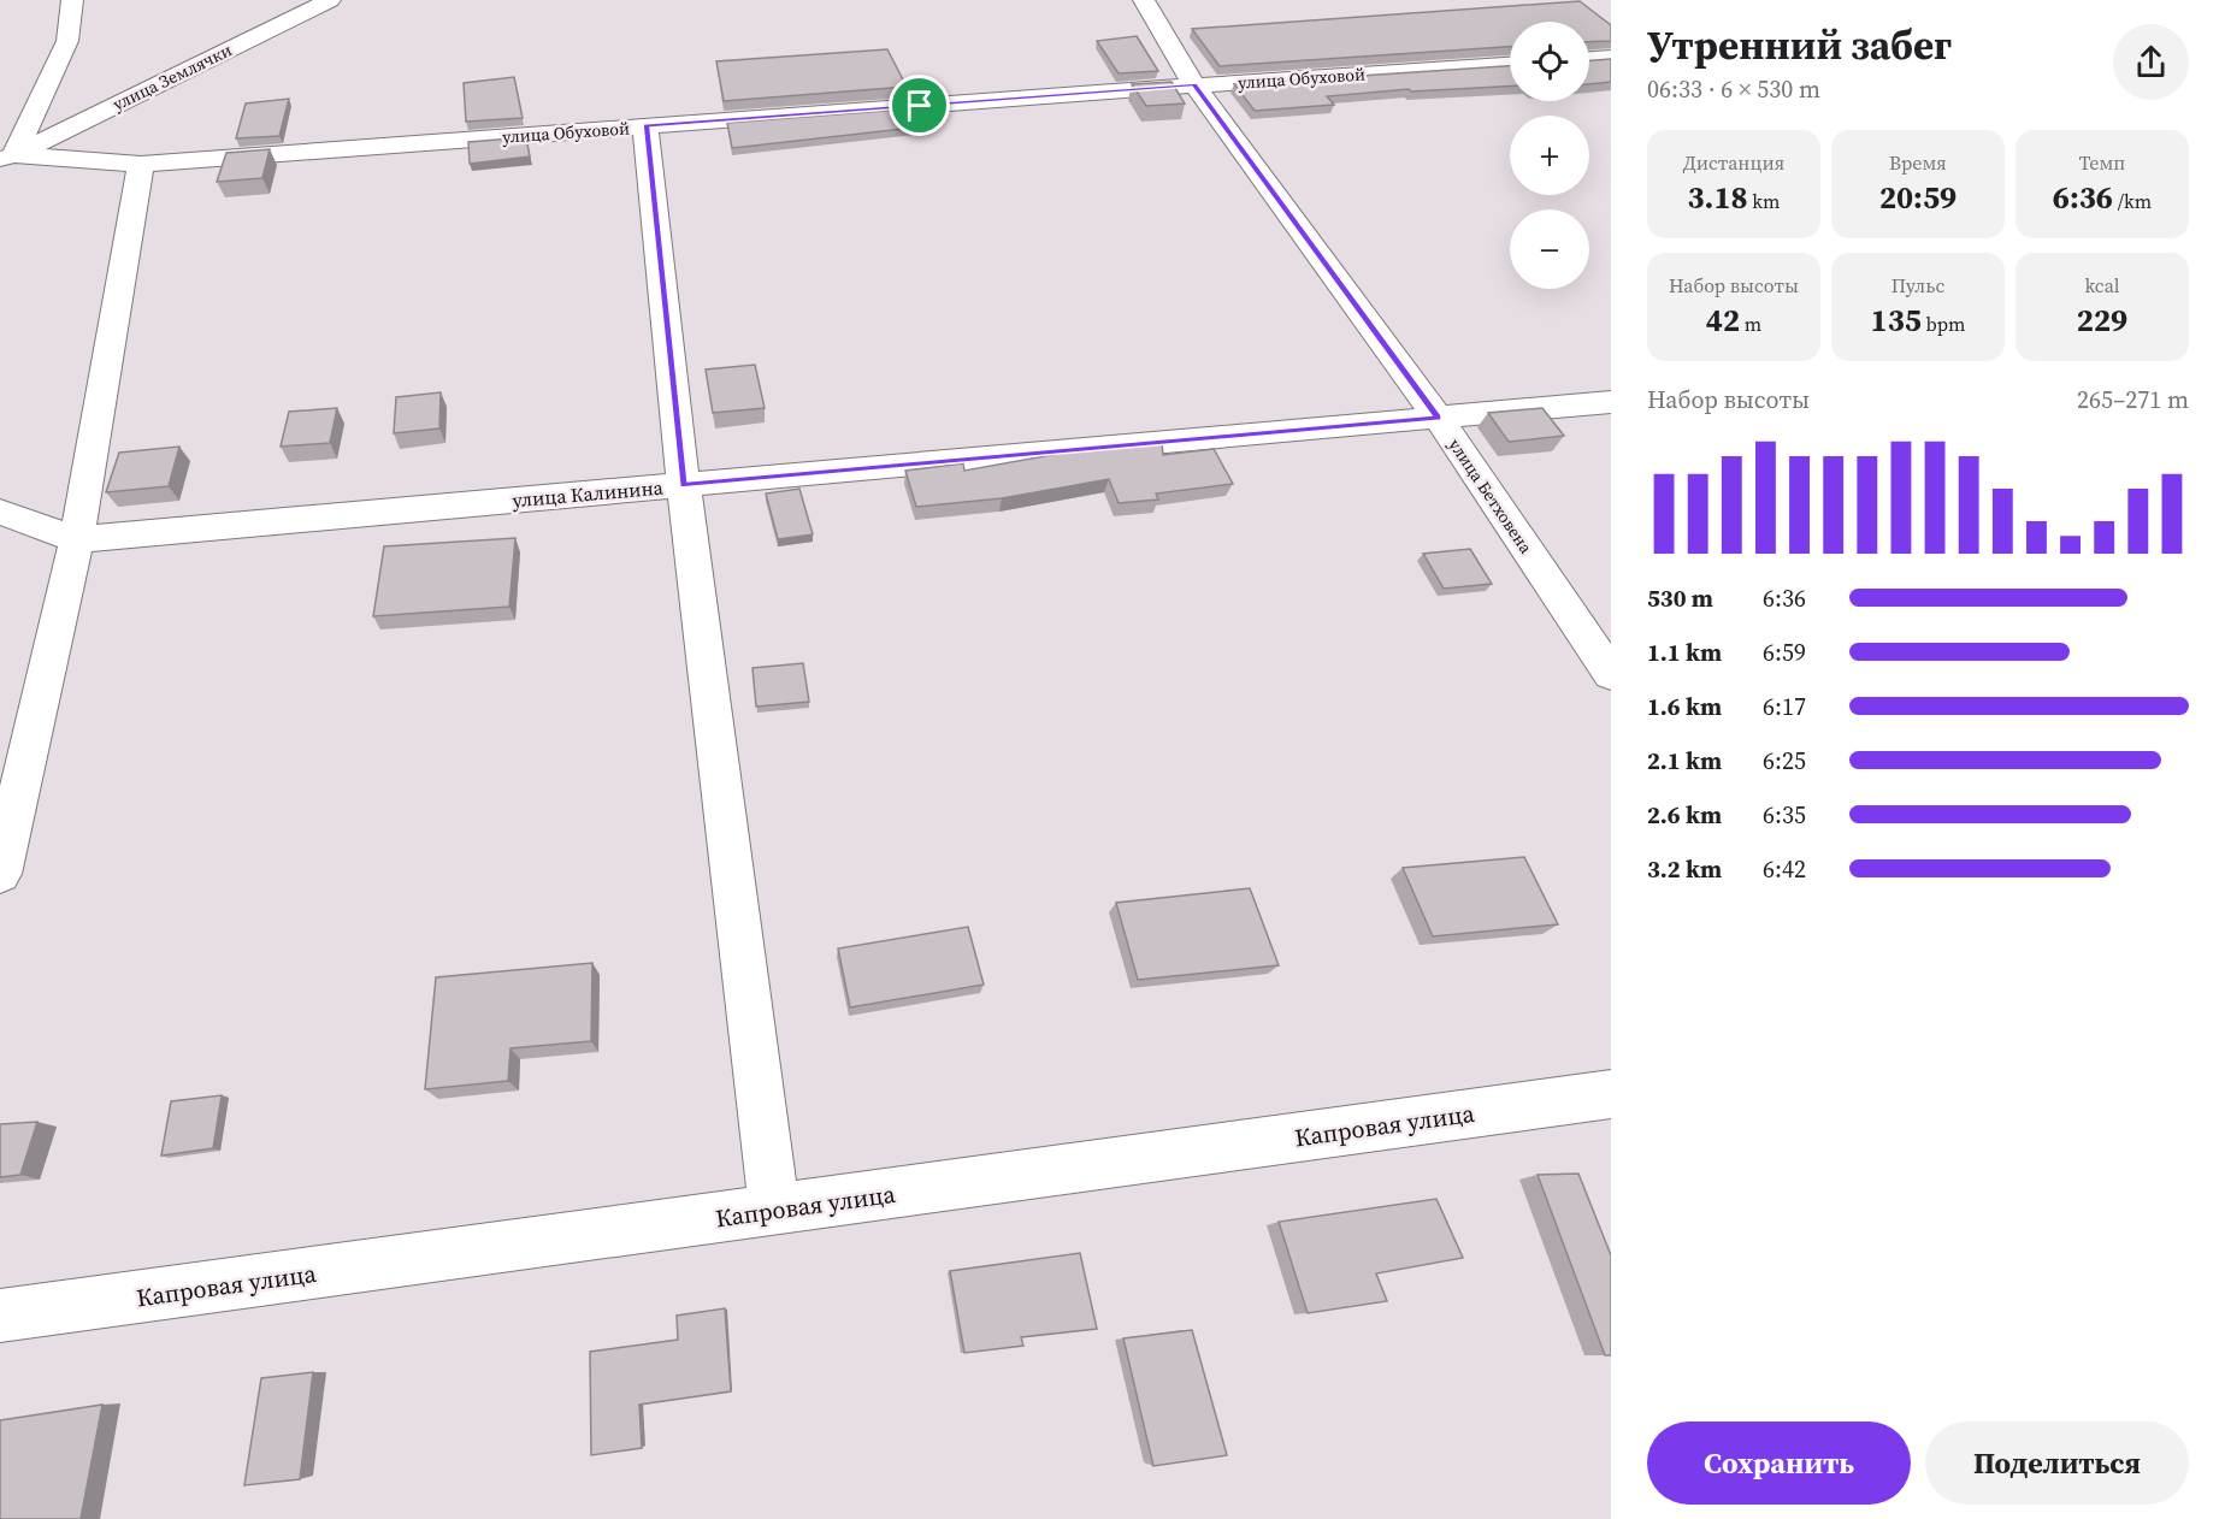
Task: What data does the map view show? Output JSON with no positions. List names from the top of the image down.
{
  "streets": {
    "street": [
      "улица Землячки",
      "улица Обуховой",
      "улица Калинина",
      "улица Бетховена",
      "Капровая улица"
    ]
  },
  "crossings": [
    ["улица Землячки", "улица Обуховой"],
    ["улица Обуховой", "улица Бетховена"],
    ["улица Калинина", "улица Бетховена"]
  ],
  "page": {
    "heading": ["Утренний забег", "06:33 · 6 × 530 m"],
    "map_buttons": ["+", "−"],
    "stats": [
      ["Дистанция", "3.18 km"],
      ["Время", "20:59"],
      ["Темп", "6:36 /km"],
      ["Набор высоты", "42 m"],
      ["Пульс", "135 bpm"],
      ["kcal", "229"]
    ],
    "chart": ["Набор высоты", "265–271 m"],
    "list": [
      {
        "name": "530 m",
        "note": "6:36"
      },
      {
        "name": "1.1 km",
        "note": "6:59"
      },
      {
        "name": "1.6 km",
        "note": "6:17"
      },
      {
        "name": "2.1 km",
        "note": "6:25"
      },
      {
        "name": "2.6 km",
        "note": "6:35"
      },
      {
        "name": "3.2 km",
        "note": "6:42"
      }
    ],
    "buttons": ["Сохранить", "Поделиться"]
  }
}
